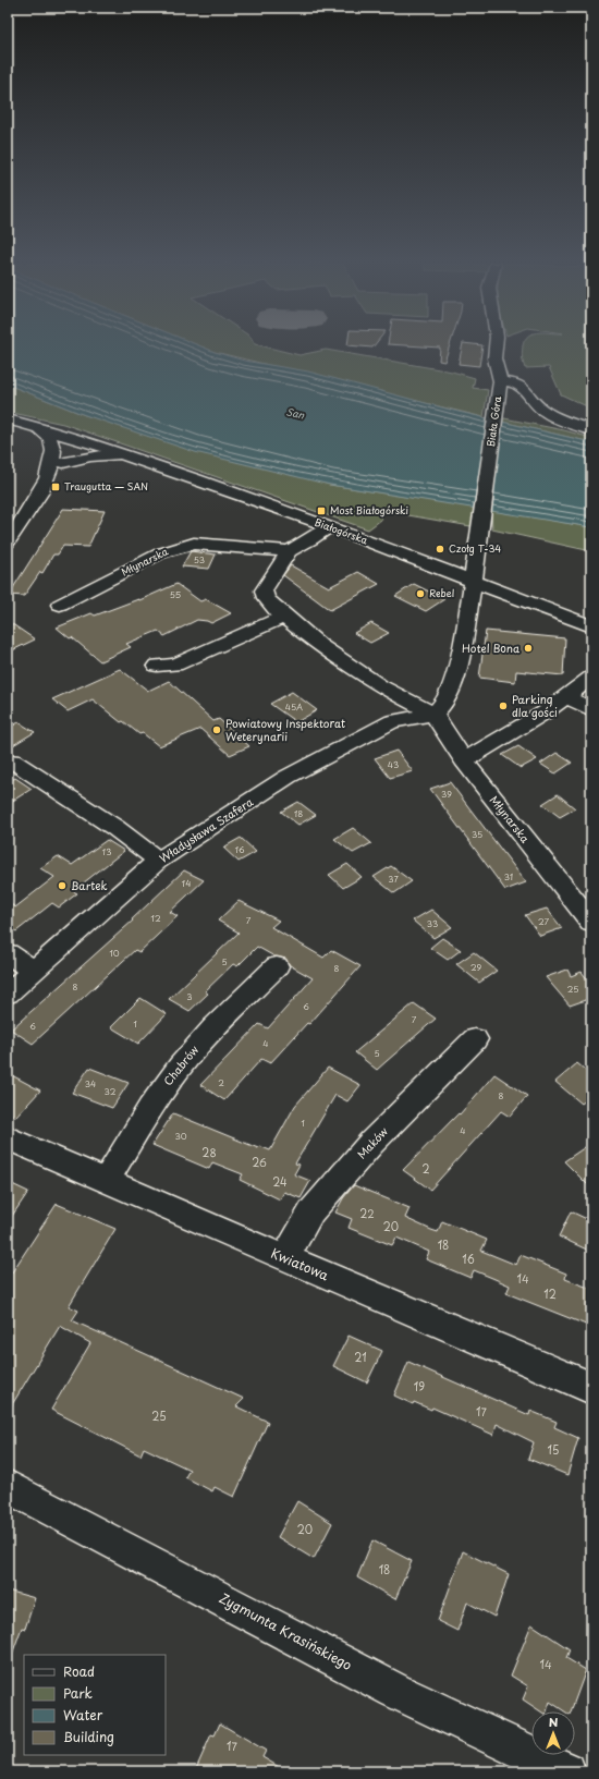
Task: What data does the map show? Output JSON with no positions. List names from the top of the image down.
{
  "streets": {
    "street": [
      "Biała Góra",
      "Białogórska",
      "Młynarska",
      "Władysława Szafera",
      "Chabrów",
      "Maków",
      "Kwiatowa",
      "Zygmunta Krasińskiego"
    ]
  },
  "crossings": [
    ["Biała Góra", "Białogórska"],
    ["Białogórska", "Młynarska"],
    ["Młynarska", "Władysława Szafera"],
    ["Chabrów", "Kwiatowa"],
    ["Maków", "Kwiatowa"]
  ],
  "water": ["San"],
  "places": {
    "transit": ["Traugutta — SAN", "Most Białogórski"],
    "other": [
      "Czołg T-34",
      "Rebel",
      "Hotel Bona",
      "Parking dla gości",
      "Powiatowy Inspektorat Weterynarii",
      "Bartek"
    ]
  },
  "house_numbers": [
    "53",
    "55",
    "45A",
    "43",
    "39",
    "18",
    "35",
    "16",
    "13",
    "31",
    "37",
    "14",
    "12",
    "7",
    "27",
    "33",
    "10",
    "5",
    "29",
    "8",
    "8",
    "25",
    "3",
    "6",
    "7",
    "1",
    "6",
    "4",
    "5",
    "2",
    "34",
    "32",
    "8",
    "1",
    "4",
    "30",
    "28",
    "26",
    "2",
    "24",
    "22",
    "20",
    "18",
    "16",
    "14",
    "12",
    "21",
    "19",
    "17",
    "25",
    "15",
    "20",
    "18",
    "14",
    "17"
  ],
  "legend": [
    "Road",
    "Park",
    "Water",
    "Building"
  ],
  "north": "top"
}
